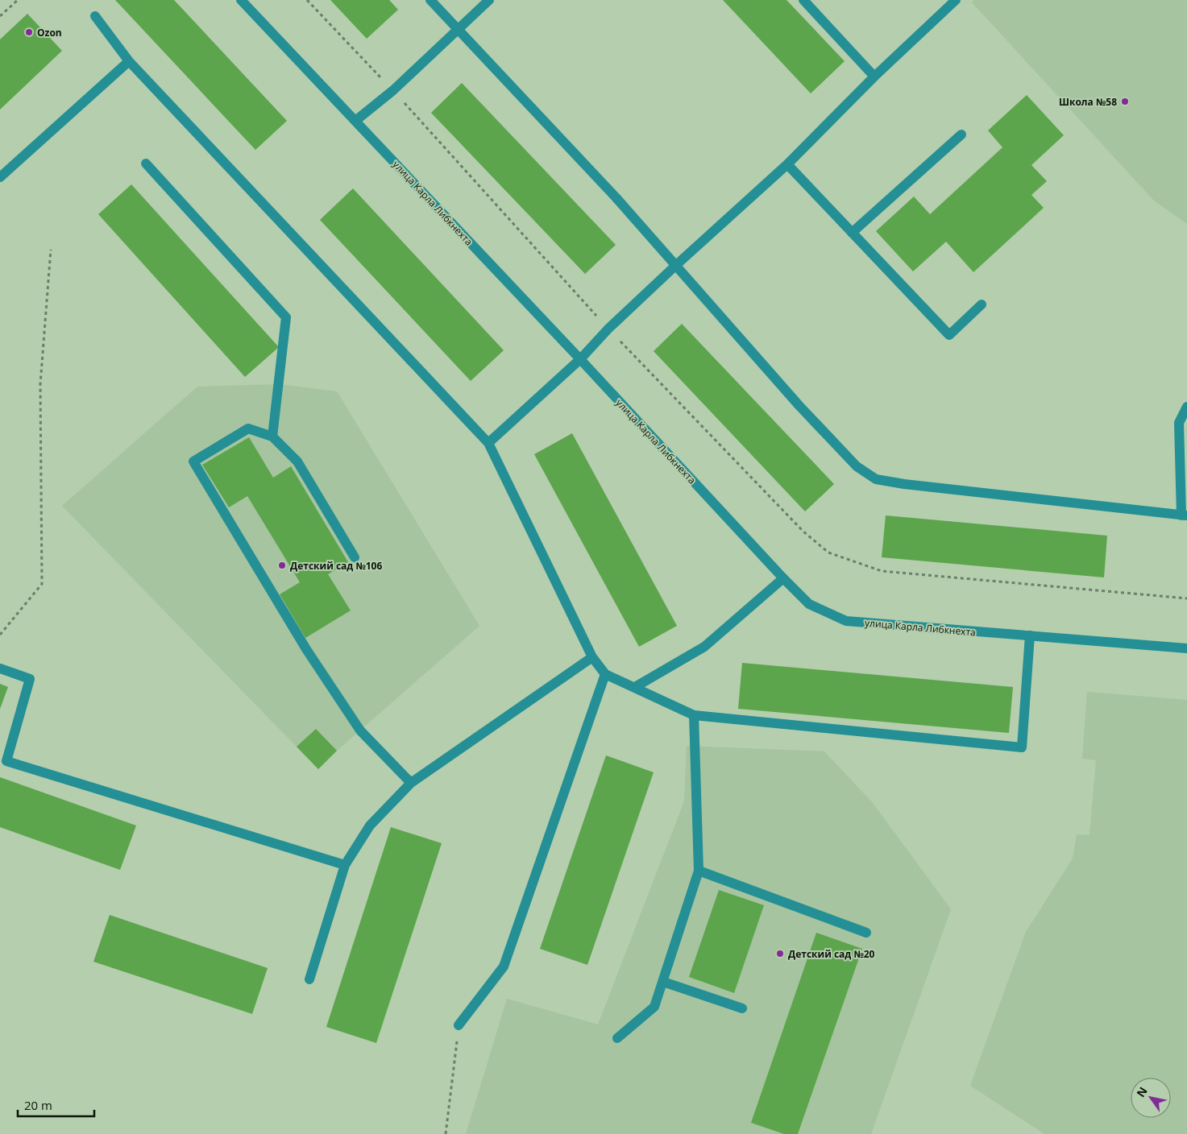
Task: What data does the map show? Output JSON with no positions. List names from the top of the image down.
{
  "streets": {
    "street": ["улица Карла Либкнехта"]
  },
  "places": [
    "Ozon",
    "Школа №58",
    "Детский сад №106",
    "Детский сад №20"
  ],
  "scale_bar": "20 m",
  "north": "top left"
}
